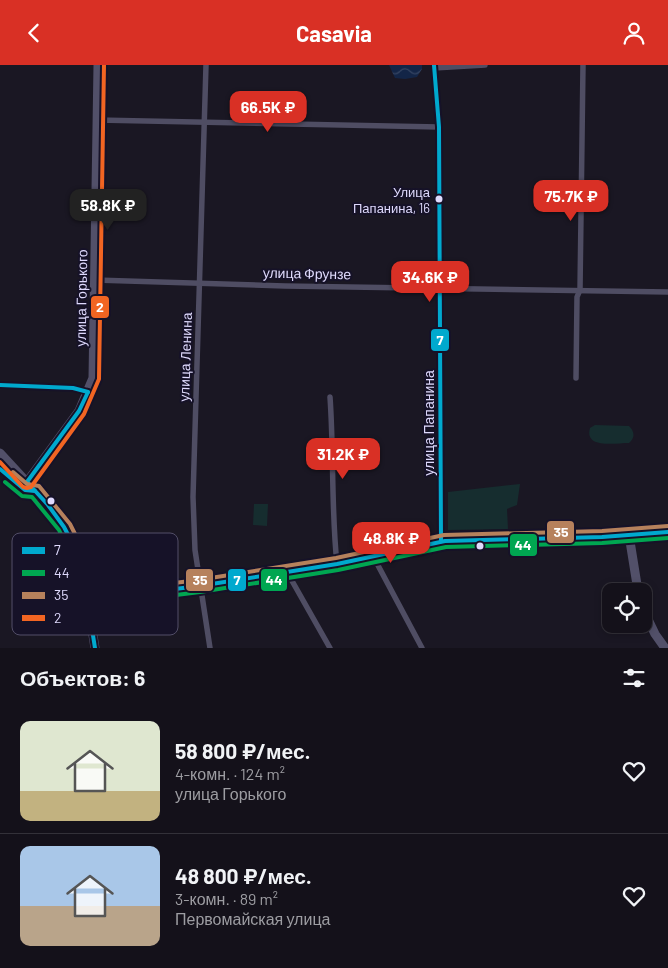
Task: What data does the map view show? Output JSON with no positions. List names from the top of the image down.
{
  "streets": {
    "street": [
      "улица Фрунзе",
      "улица Горького",
      "улица Ленина",
      "улица Папанина"
    ]
  },
  "crossings": [
    ["улица Фрунзе", "улица Горького"],
    ["улица Фрунзе", "улица Ленина"],
    ["улица Фрунзе", "улица Папанина"]
  ],
  "places": ["Улица Папанина, 16"],
  "lines": [
    "transit line 7",
    "transit line 2",
    "transit line 35",
    "transit line 44"
  ],
  "legend": [
    "7",
    "44",
    "35",
    "2"
  ],
  "page": {
    "header": "Casavia",
    "price": [
      "66.5K ₽",
      "75.7K ₽",
      "58.8K ₽",
      "34.6K ₽",
      "31.2K ₽",
      "48.8K ₽"
    ],
    "heading": "Объектов: 6",
    "list": [
      {
        "name": "58 800 ₽/мес.",
        "note": "4-комн. · 124 m² · улица Горького"
      },
      {
        "name": "48 800 ₽/мес.",
        "note": "3-комн. · 89 m² · Первомайская улица"
      }
    ]
  }
}
